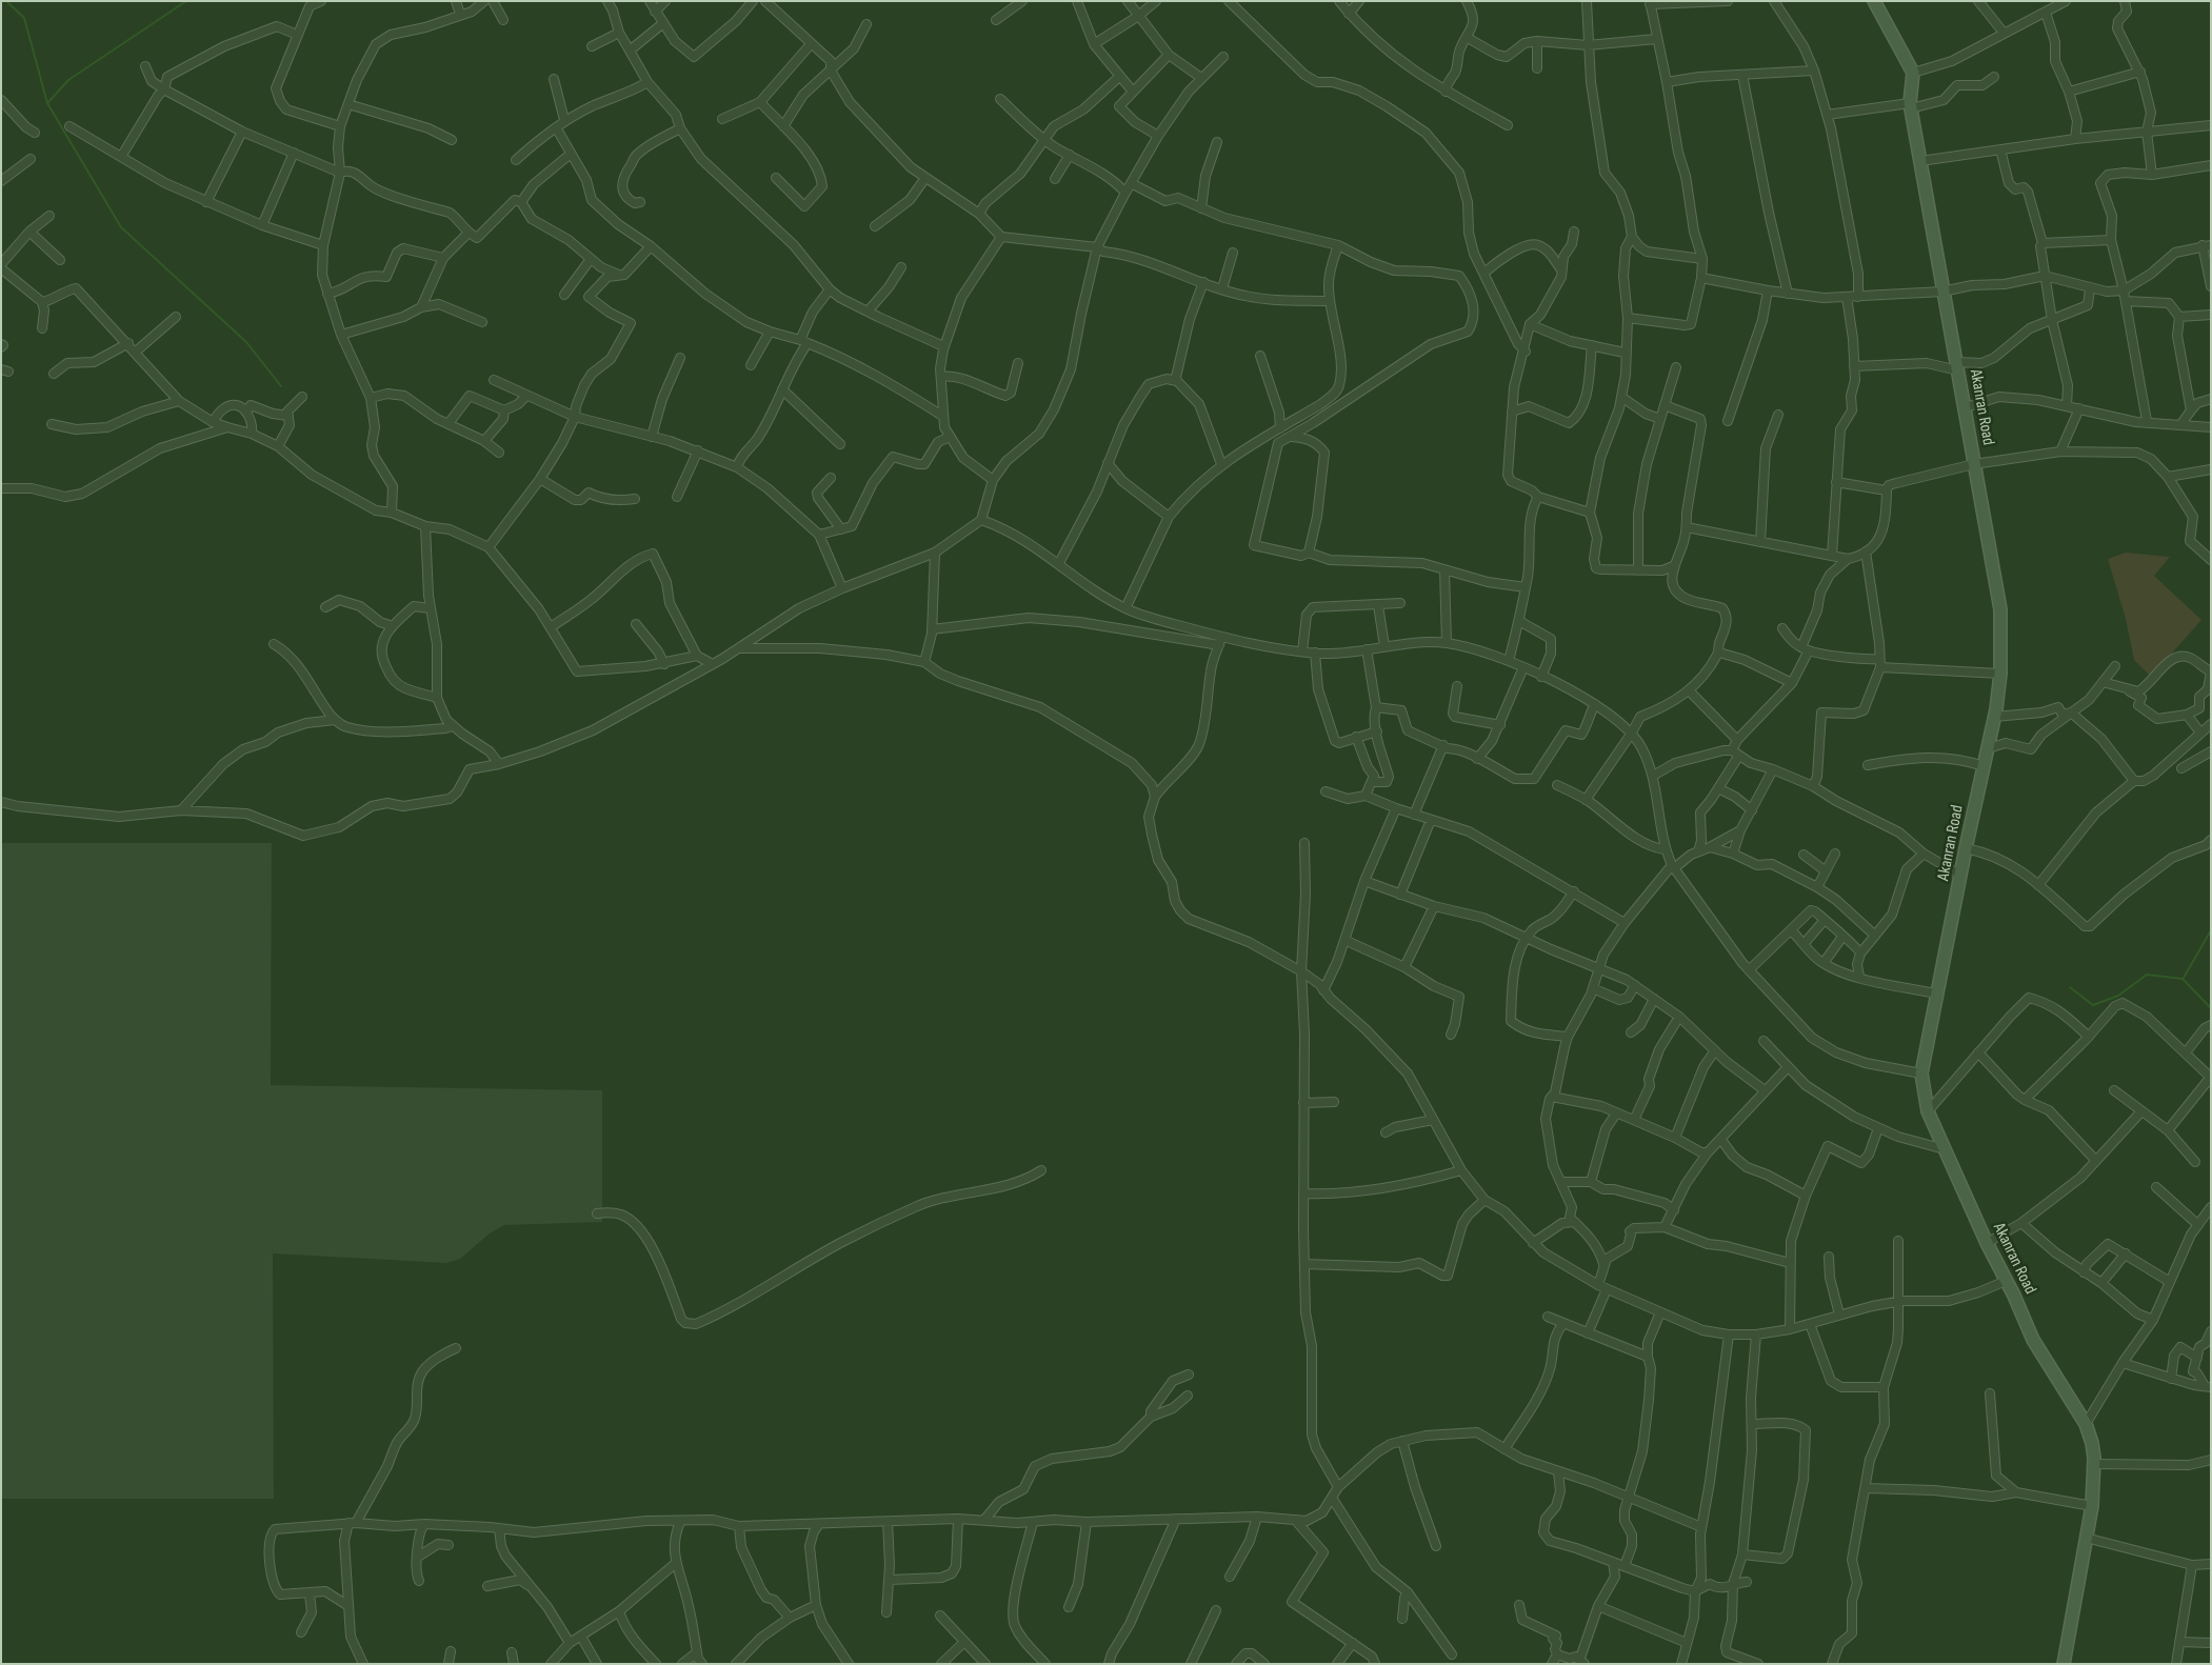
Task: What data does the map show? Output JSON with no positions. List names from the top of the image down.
{
  "streets": {
    "main road": ["Akanran Road"]
  }
}
